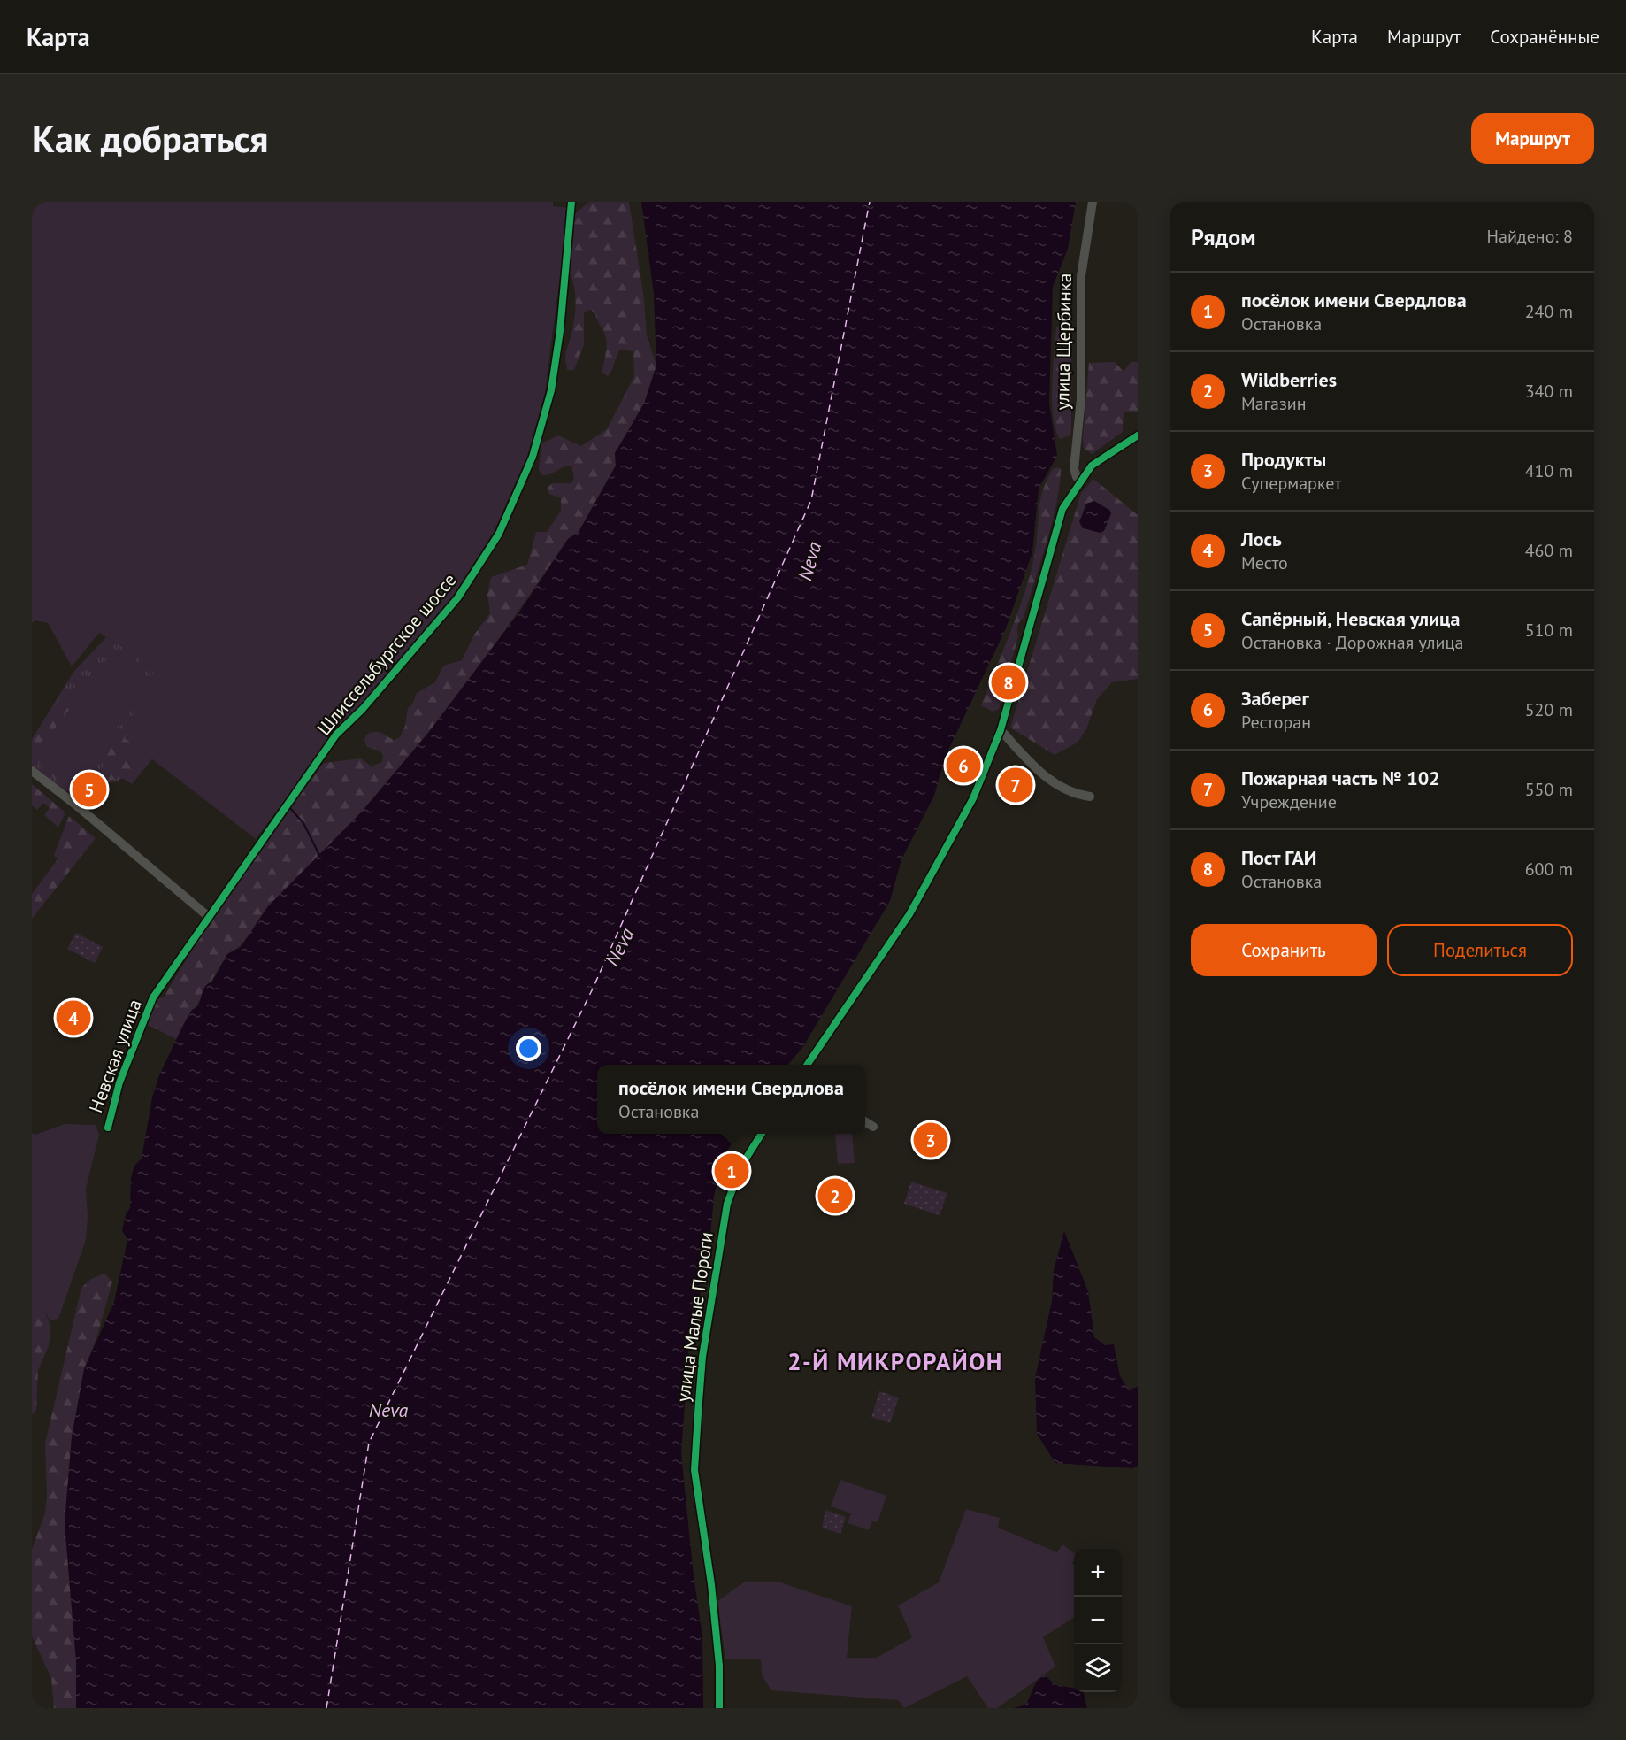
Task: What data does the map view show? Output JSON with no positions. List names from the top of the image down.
{
  "streets": {
    "street": [
      "улица Щербинка",
      "Шлиссельбургское шоссе",
      "Невская улица",
      "улица Малые Пороги"
    ]
  },
  "crossings": [
    ["Шлиссельбургское шоссе", "Невская улица"]
  ],
  "districts": ["2-Й МИКРОРАЙОН"],
  "water": ["Neva"],
  "page": {
    "header": "Карта",
    "nav": ["Карта", "Маршрут", "Сохранённые"],
    "buttons": [
      "Маршрут",
      ["Сохранить", "Поделиться"]
    ],
    "title": "Как добраться",
    "heading": ["Рядом", "Найдено: 8"],
    "list": [
      {
        "mark": "1",
        "name": "посёлок имени Свердлова",
        "note": "Остановка",
        "value": "240 m"
      },
      {
        "mark": "2",
        "name": "Wildberries",
        "note": "Магазин",
        "value": "340 m"
      },
      {
        "mark": "3",
        "name": "Продукты",
        "note": "Супермаркет",
        "value": "410 m"
      },
      {
        "mark": "4",
        "name": "Лось",
        "note": "Место",
        "value": "460 m"
      },
      {
        "mark": "5",
        "name": "Сапёрный, Невская улица",
        "note": "Остановка · Дорожная улица",
        "value": "510 m"
      },
      {
        "mark": "6",
        "name": "Заберег",
        "note": "Ресторан",
        "value": "520 m"
      },
      {
        "mark": "7",
        "name": "Пожарная часть № 102",
        "note": "Учреждение",
        "value": "550 m"
      },
      {
        "mark": "8",
        "name": "Пост ГАИ",
        "note": "Остановка",
        "value": "600 m"
      }
    ],
    "pins": [
      "8",
      "6",
      "7",
      "5",
      "4",
      "3",
      "1",
      "2"
    ],
    "popup": ["посёлок имени Свердлова", "Остановка"],
    "map_buttons": ["+", "−"]
  }
}
